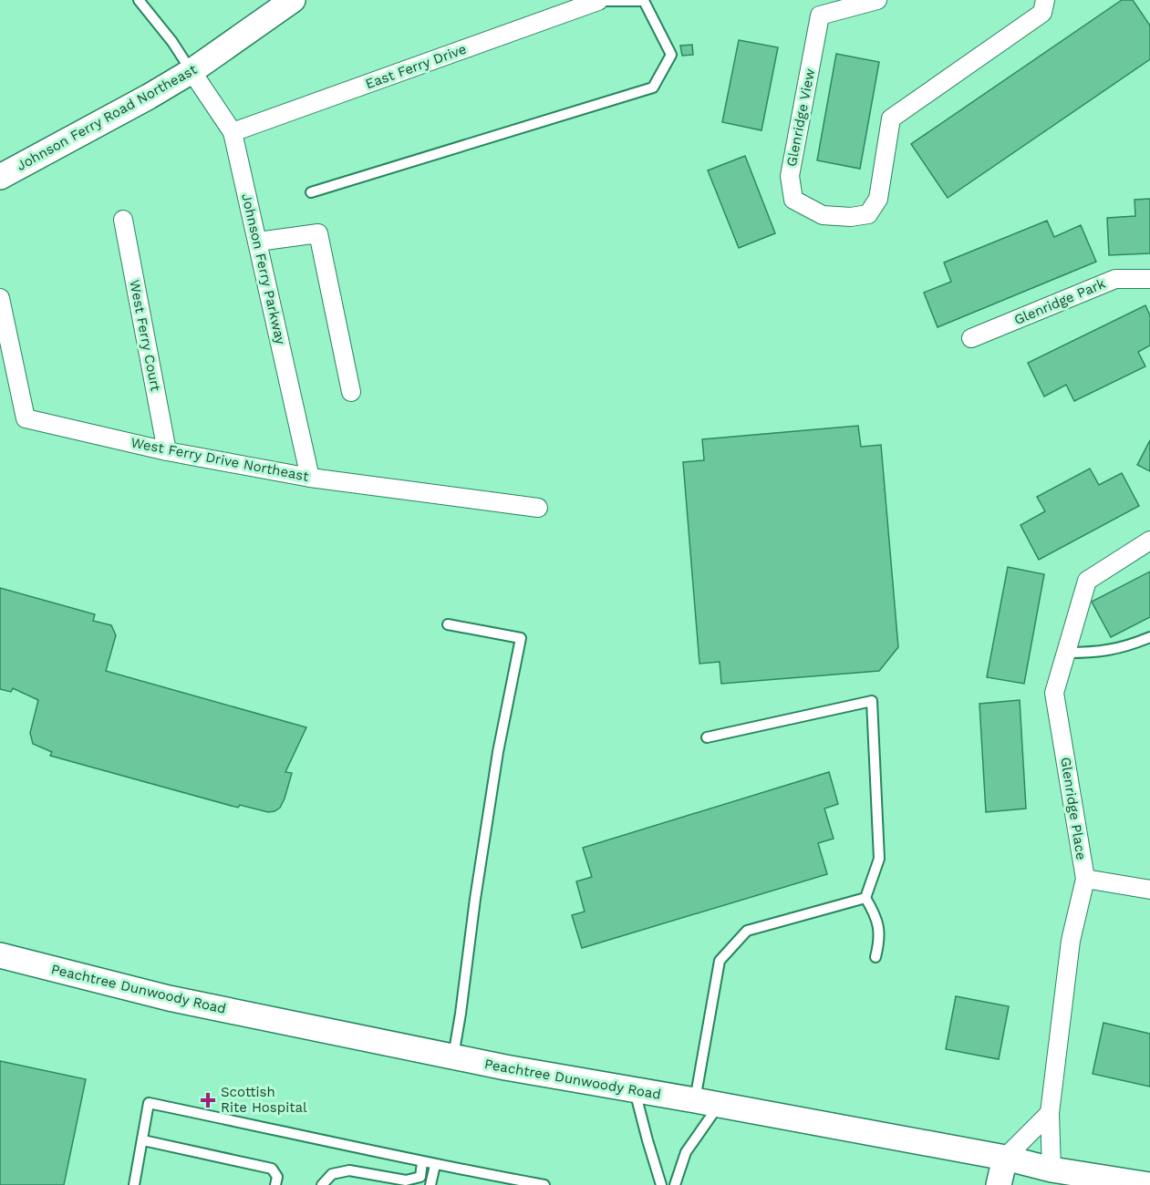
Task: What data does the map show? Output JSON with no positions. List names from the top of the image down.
{
  "streets": {
    "main road": ["Johnson Ferry Road Northeast", "Peachtree Dunwoody Road"],
    "street": [
      "East Ferry Drive",
      "Glenridge View",
      "Johnson Ferry Parkway",
      "Glenridge Park",
      "West Ferry Court",
      "West Ferry Drive Northeast",
      "Glenridge Place"
    ]
  },
  "crossings": [
    ["East Ferry Drive", "Johnson Ferry Parkway"],
    ["Johnson Ferry Road Northeast", "Johnson Ferry Parkway"],
    ["Johnson Ferry Parkway", "West Ferry Drive Northeast"],
    ["West Ferry Court", "West Ferry Drive Northeast"],
    ["Glenridge Place", "Peachtree Dunwoody Road"]
  ],
  "places": {
    "health": ["Scottish Rite Hospital"]
  }
}
